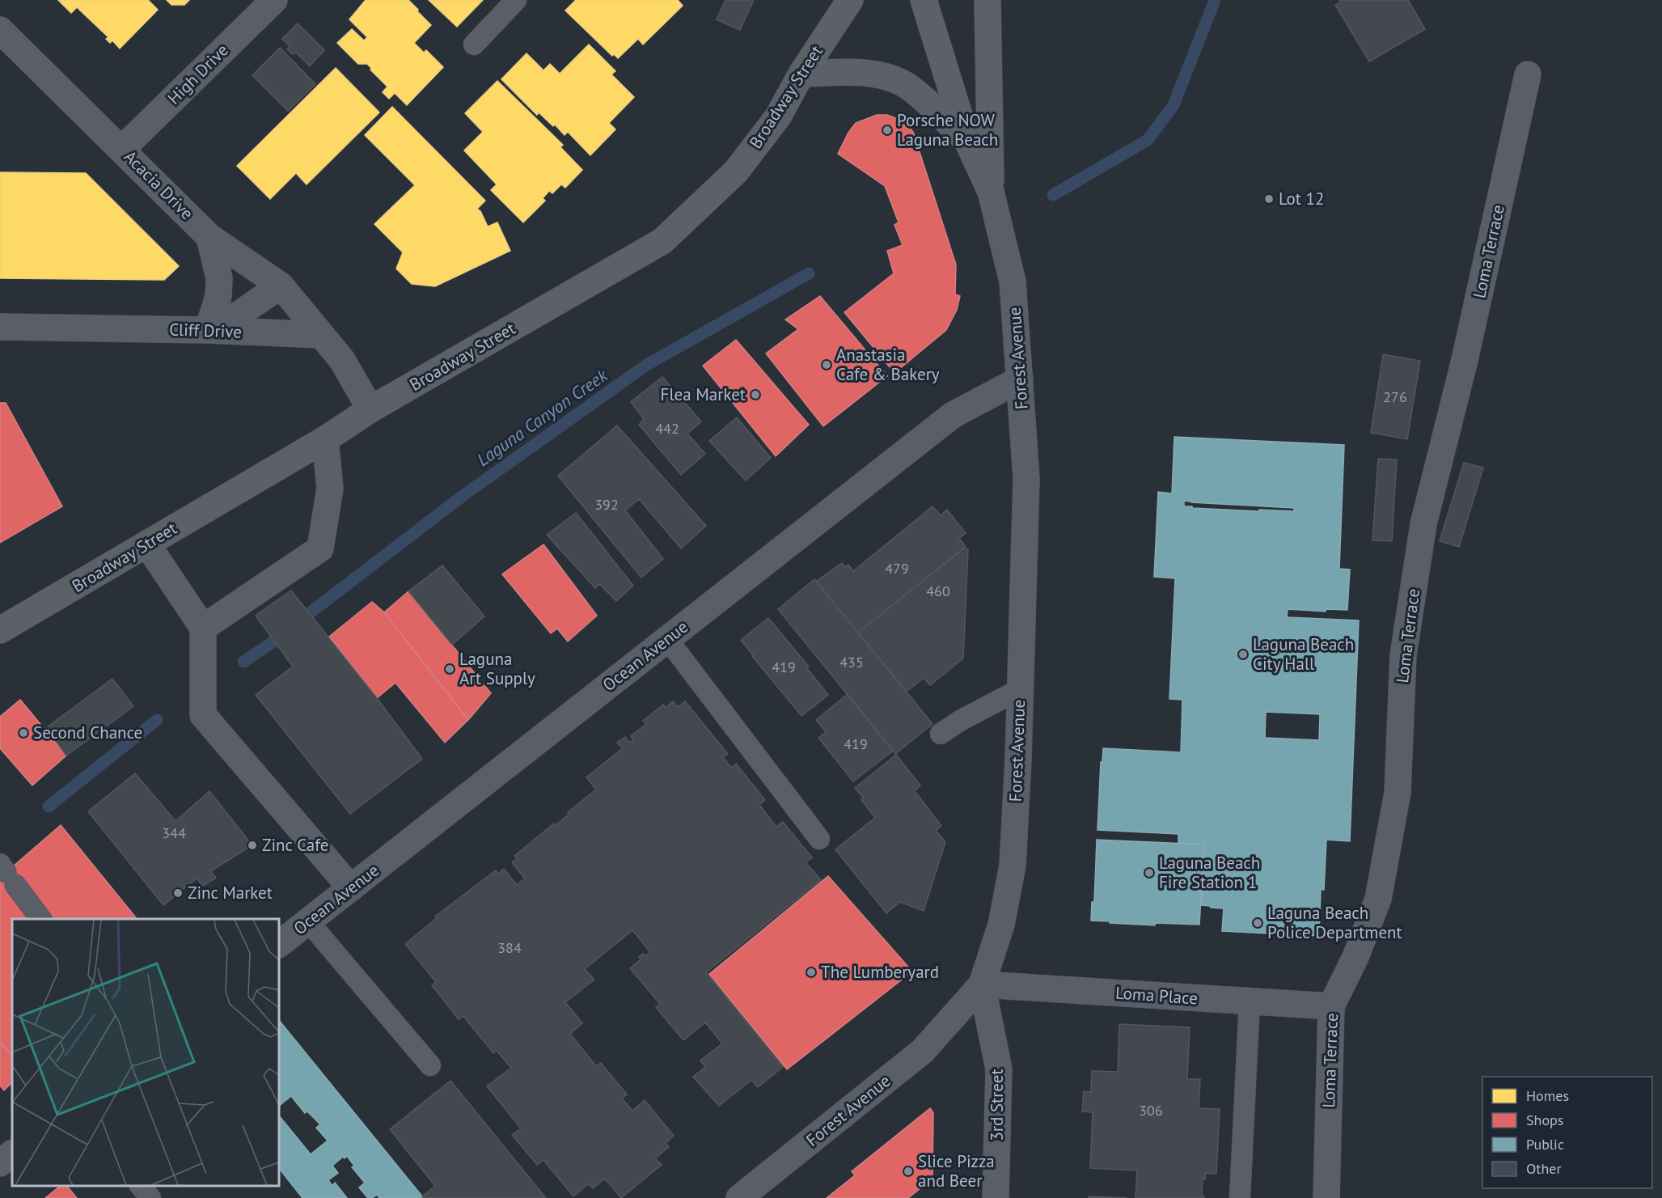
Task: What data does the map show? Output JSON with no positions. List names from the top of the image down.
{
  "streets": {
    "main road": ["Broadway Street"],
    "street": [
      "High Drive",
      "Acacia Drive",
      "Loma Terrace",
      "Cliff Drive",
      "Forest Avenue",
      "Ocean Avenue",
      "Loma Place",
      "3rd Street"
    ]
  },
  "crossings": [
    ["High Drive", "Acacia Drive"],
    ["Acacia Drive", "Cliff Drive"],
    ["Loma Terrace", "Loma Place"],
    ["Forest Avenue", "Ocean Avenue"],
    ["Forest Avenue", "Loma Place"],
    ["Forest Avenue", "3rd Street"],
    ["Loma Place", "3rd Street"]
  ],
  "water": ["Laguna Canyon Creek"],
  "places": [
    "Porsche NOW Laguna Beach",
    "Lot 12",
    "Anastasia Cafe & Bakery",
    "Flea Market",
    "Laguna Beach City Hall",
    "Laguna Art Supply",
    "Second Chance",
    "Zinc Cafe",
    "Laguna Beach Fire Station 1",
    "Zinc Market",
    "Laguna Beach Police Department",
    "The Lumberyard",
    "Slice Pizza and Beer"
  ],
  "house_numbers": [
    "276",
    "442",
    "392",
    "479",
    "460",
    "435",
    "419",
    "419",
    "344",
    "384",
    "306"
  ],
  "legend": [
    "Homes",
    "Shops",
    "Public",
    "Other"
  ]
}
